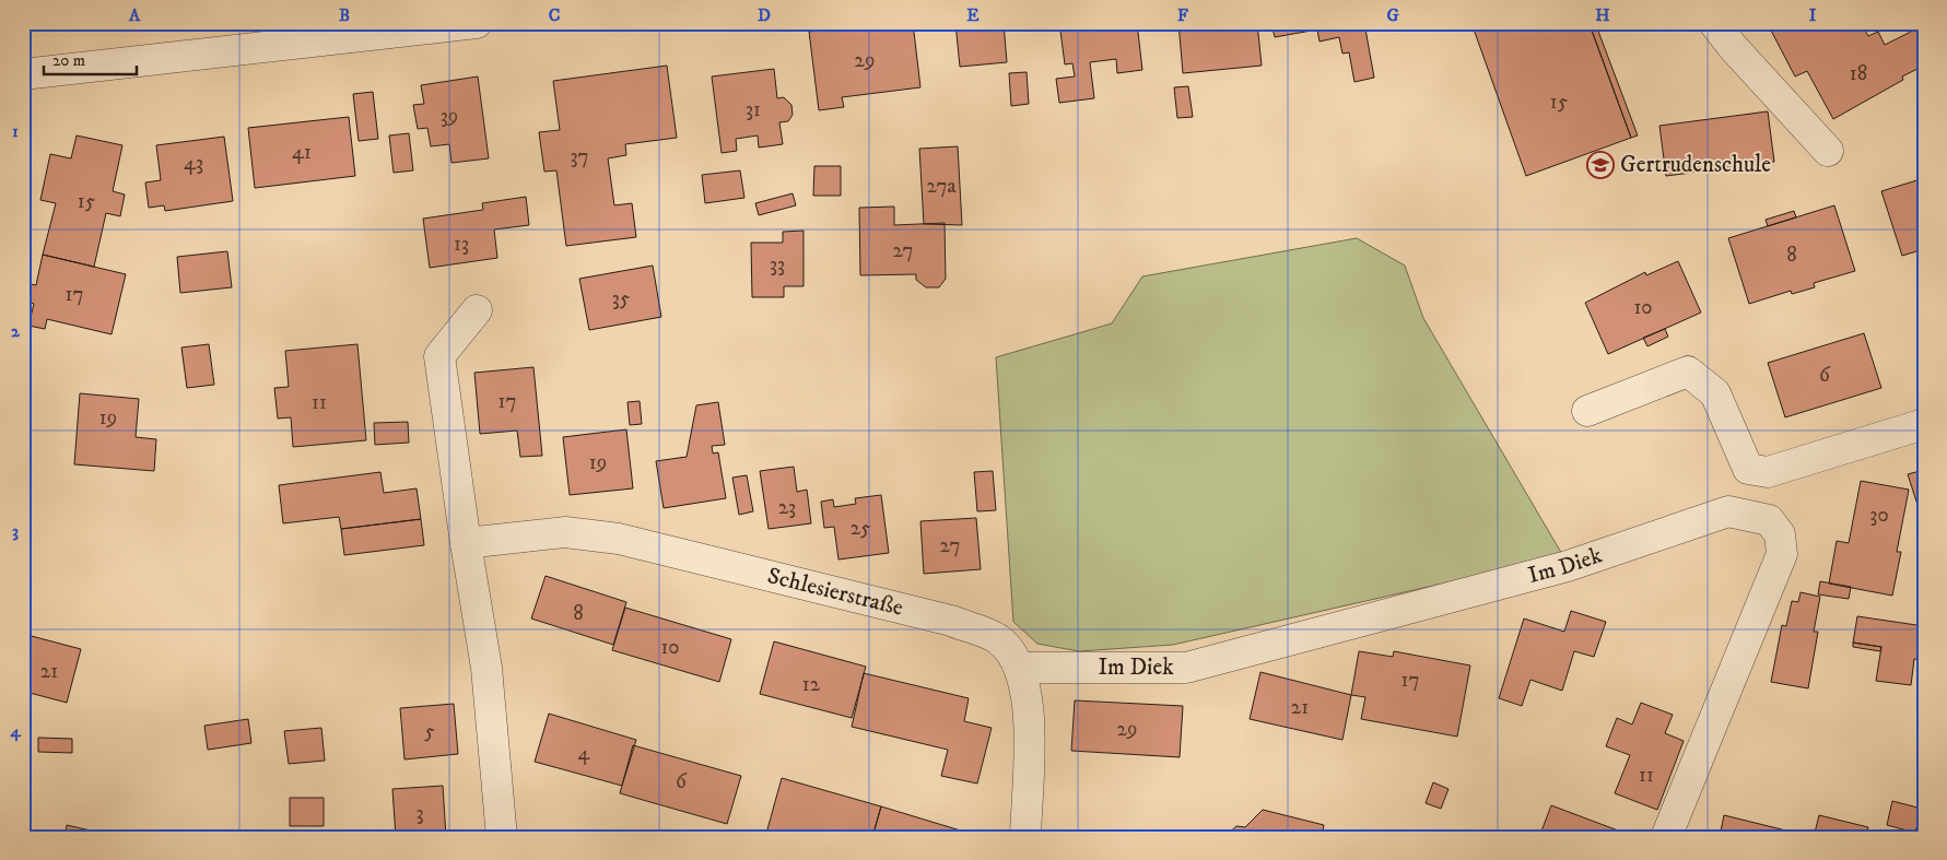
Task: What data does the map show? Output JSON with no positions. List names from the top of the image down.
{
  "streets": {
    "street": ["Im Diek", "Schlesierstraße"]
  },
  "crossings": [
    ["Im Diek", "Schlesierstraße"]
  ],
  "places": {
    "school or university": ["Gertrudenschule"]
  },
  "house_numbers": [
    "29",
    "18",
    "15",
    "31",
    "39",
    "41",
    "37",
    "43",
    "27a",
    "15",
    "13",
    "27",
    "8",
    "33",
    "17",
    "35",
    "10",
    "6",
    "17",
    "11",
    "19",
    "19",
    "23",
    "30",
    "25",
    "27",
    "8",
    "10",
    "21",
    "17",
    "12",
    "21",
    "29",
    "5",
    "4",
    "11",
    "6",
    "3"
  ],
  "scale_bar": "20 m",
  "grid": {
    "columns": [
      "A",
      "B",
      "C",
      "D",
      "E",
      "F",
      "G",
      "H",
      "I"
    ],
    "rows": [
      "1",
      "2",
      "3",
      "4"
    ]
  }
}
